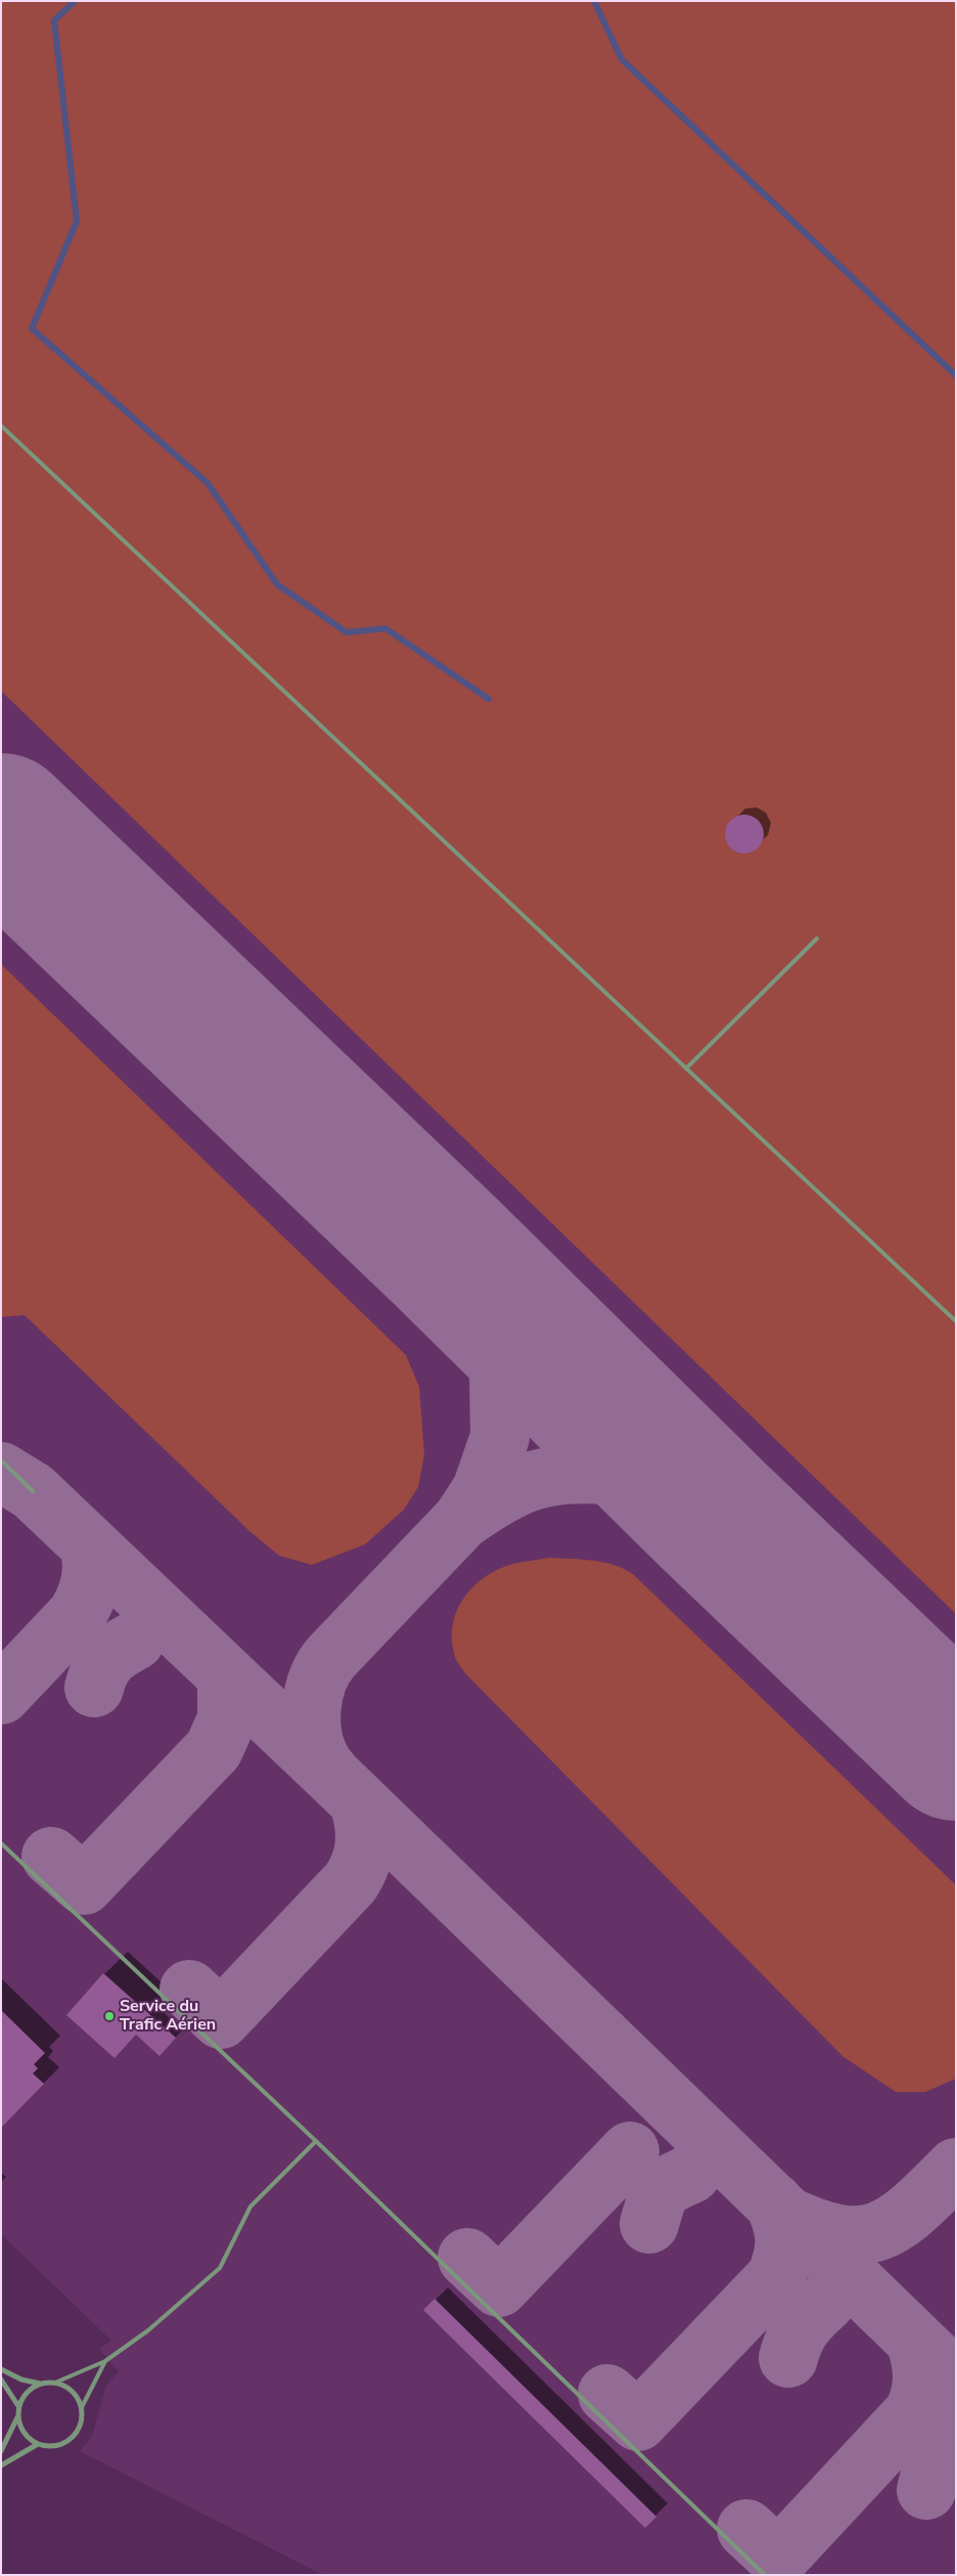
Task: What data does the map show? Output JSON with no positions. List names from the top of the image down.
{
  "places": ["Service du Trafic Aérien"]
}
